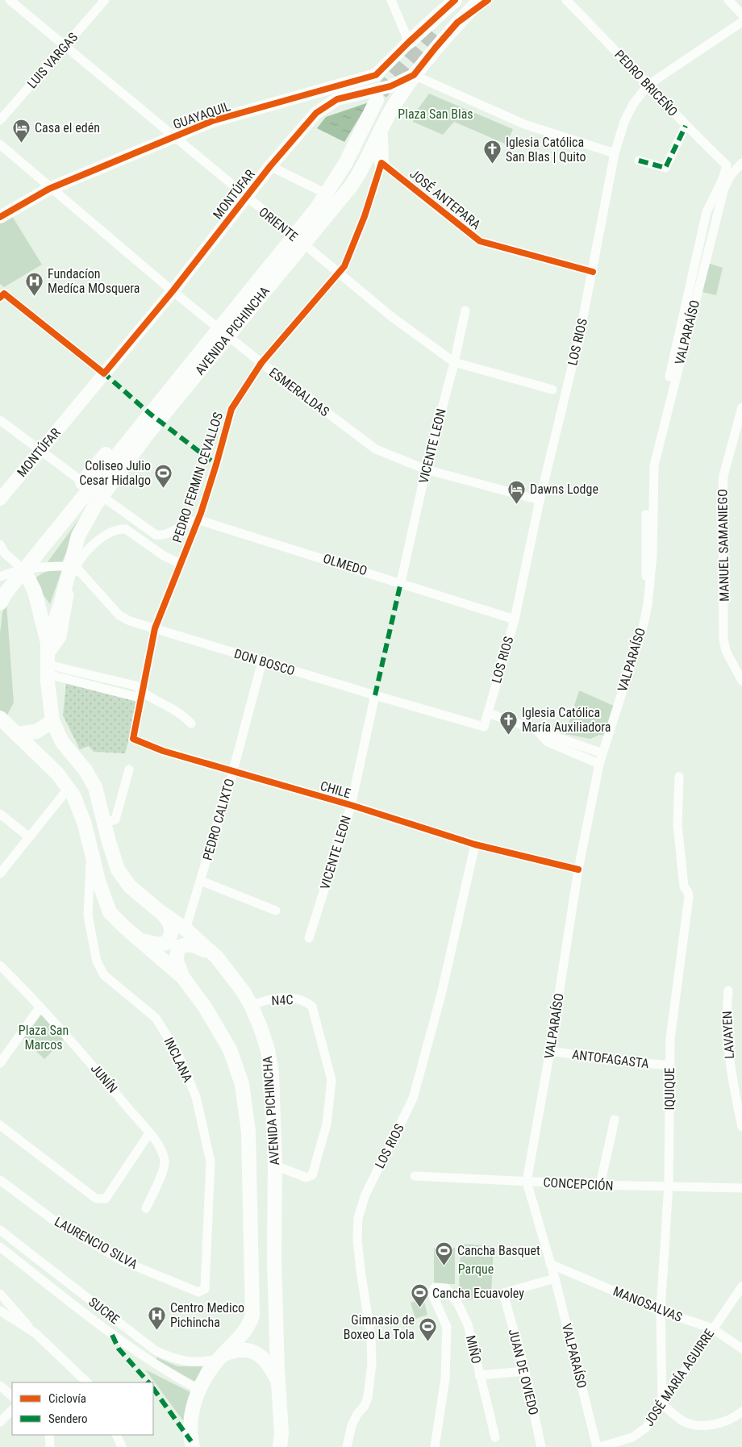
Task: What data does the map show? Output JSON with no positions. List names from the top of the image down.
{
  "streets": {
    "main road": ["AVENIDA PICHINCHA"],
    "street": [
      "LUIS VARGAS",
      "PEDRO BRICEÑO",
      "GUAYAQUIL",
      "MONTÚFAR",
      "JOSÉ ANTEPARA",
      "ORIENTE",
      "VALPARAÍSO",
      "LOS RIOS",
      "ESMERALDAS",
      "VICENTE LEON",
      "PEDRO FERMIN CEVALLOS",
      "MANUEL SAMANIEGO",
      "OLMEDO",
      "DON BOSCO",
      "CHILE",
      "PEDRO CALIXTO",
      "N4C",
      "LAVAYEN",
      "ANTOFAGASTA",
      "INCLANA",
      "JUNÍN",
      "IQUIQUE",
      "CONCEPCIÓN",
      "LAURENCIO SILVA",
      "MANOSALVAS",
      "SUCRE",
      "MIÑO",
      "JUAN DE OVIEDO",
      "JOSÉ MARÍA AGUIRRE"
    ]
  },
  "crossings": [
    ["LUIS VARGAS", "ORIENTE"],
    ["PEDRO BRICEÑO", "VALPARAÍSO"],
    ["PEDRO BRICEÑO", "LOS RIOS"],
    ["GUAYAQUIL", "ORIENTE"],
    ["GUAYAQUIL", "ESMERALDAS"],
    ["MONTÚFAR", "ORIENTE"],
    ["MONTÚFAR", "AVENIDA PICHINCHA"],
    ["MONTÚFAR", "ESMERALDAS"],
    ["JOSÉ ANTEPARA", "LOS RIOS"],
    ["JOSÉ ANTEPARA", "PEDRO FERMIN CEVALLOS"],
    ["ORIENTE", "VICENTE LEON"],
    ["ORIENTE", "PEDRO FERMIN CEVALLOS"],
    ["AVENIDA PICHINCHA", "ESMERALDAS"],
    ["AVENIDA PICHINCHA", "PEDRO CALIXTO"],
    ["AVENIDA PICHINCHA", "N4C"],
    ["AVENIDA PICHINCHA", "INCLANA"],
    ["AVENIDA PICHINCHA", "SUCRE"],
    ["VALPARAÍSO", "CHILE"],
    ["VALPARAÍSO", "ANTOFAGASTA"],
    ["VALPARAÍSO", "CONCEPCIÓN"],
    ["VALPARAÍSO", "MANOSALVAS"],
    ["VALPARAÍSO", "JUAN DE OVIEDO"],
    ["VALPARAÍSO", "JOSÉ MARÍA AGUIRRE"],
    ["LOS RIOS", "ESMERALDAS"],
    ["LOS RIOS", "OLMEDO"],
    ["LOS RIOS", "DON BOSCO"],
    ["LOS RIOS", "CHILE"],
    ["ESMERALDAS", "VICENTE LEON"],
    ["ESMERALDAS", "PEDRO FERMIN CEVALLOS"],
    ["VICENTE LEON", "OLMEDO"],
    ["VICENTE LEON", "DON BOSCO"],
    ["VICENTE LEON", "CHILE"],
    ["PEDRO FERMIN CEVALLOS", "OLMEDO"],
    ["PEDRO FERMIN CEVALLOS", "DON BOSCO"],
    ["PEDRO FERMIN CEVALLOS", "CHILE"],
    ["DON BOSCO", "PEDRO CALIXTO"],
    ["CHILE", "PEDRO CALIXTO"],
    ["ANTOFAGASTA", "IQUIQUE"],
    ["INCLANA", "LAURENCIO SILVA"],
    ["IQUIQUE", "CONCEPCIÓN"],
    ["IQUIQUE", "MANOSALVAS"],
    ["IQUIQUE", "JOSÉ MARÍA AGUIRRE"],
    ["MANOSALVAS", "JOSÉ MARÍA AGUIRRE"]
  ],
  "parks": ["Plaza San Blas", "Plaza San Marcos", "Parque"],
  "places": {
    "hotel": ["Casa el edén", "Dawns Lodge"],
    "church": ["Iglesia Católica San Blas | Quito", "Iglesia Católica María Auxiliadora"],
    "hospital": ["Fundacíon Medíca MOsquera", "Centro Medico Pichincha"],
    "sports": [
      "Coliseo Julio Cesar Hidalgo",
      "Cancha Basquet",
      "Cancha Ecuavoley",
      "Gimnasio de Boxeo La Tola"
    ]
  },
  "legend": ["Ciclovía", "Sendero"]
}
